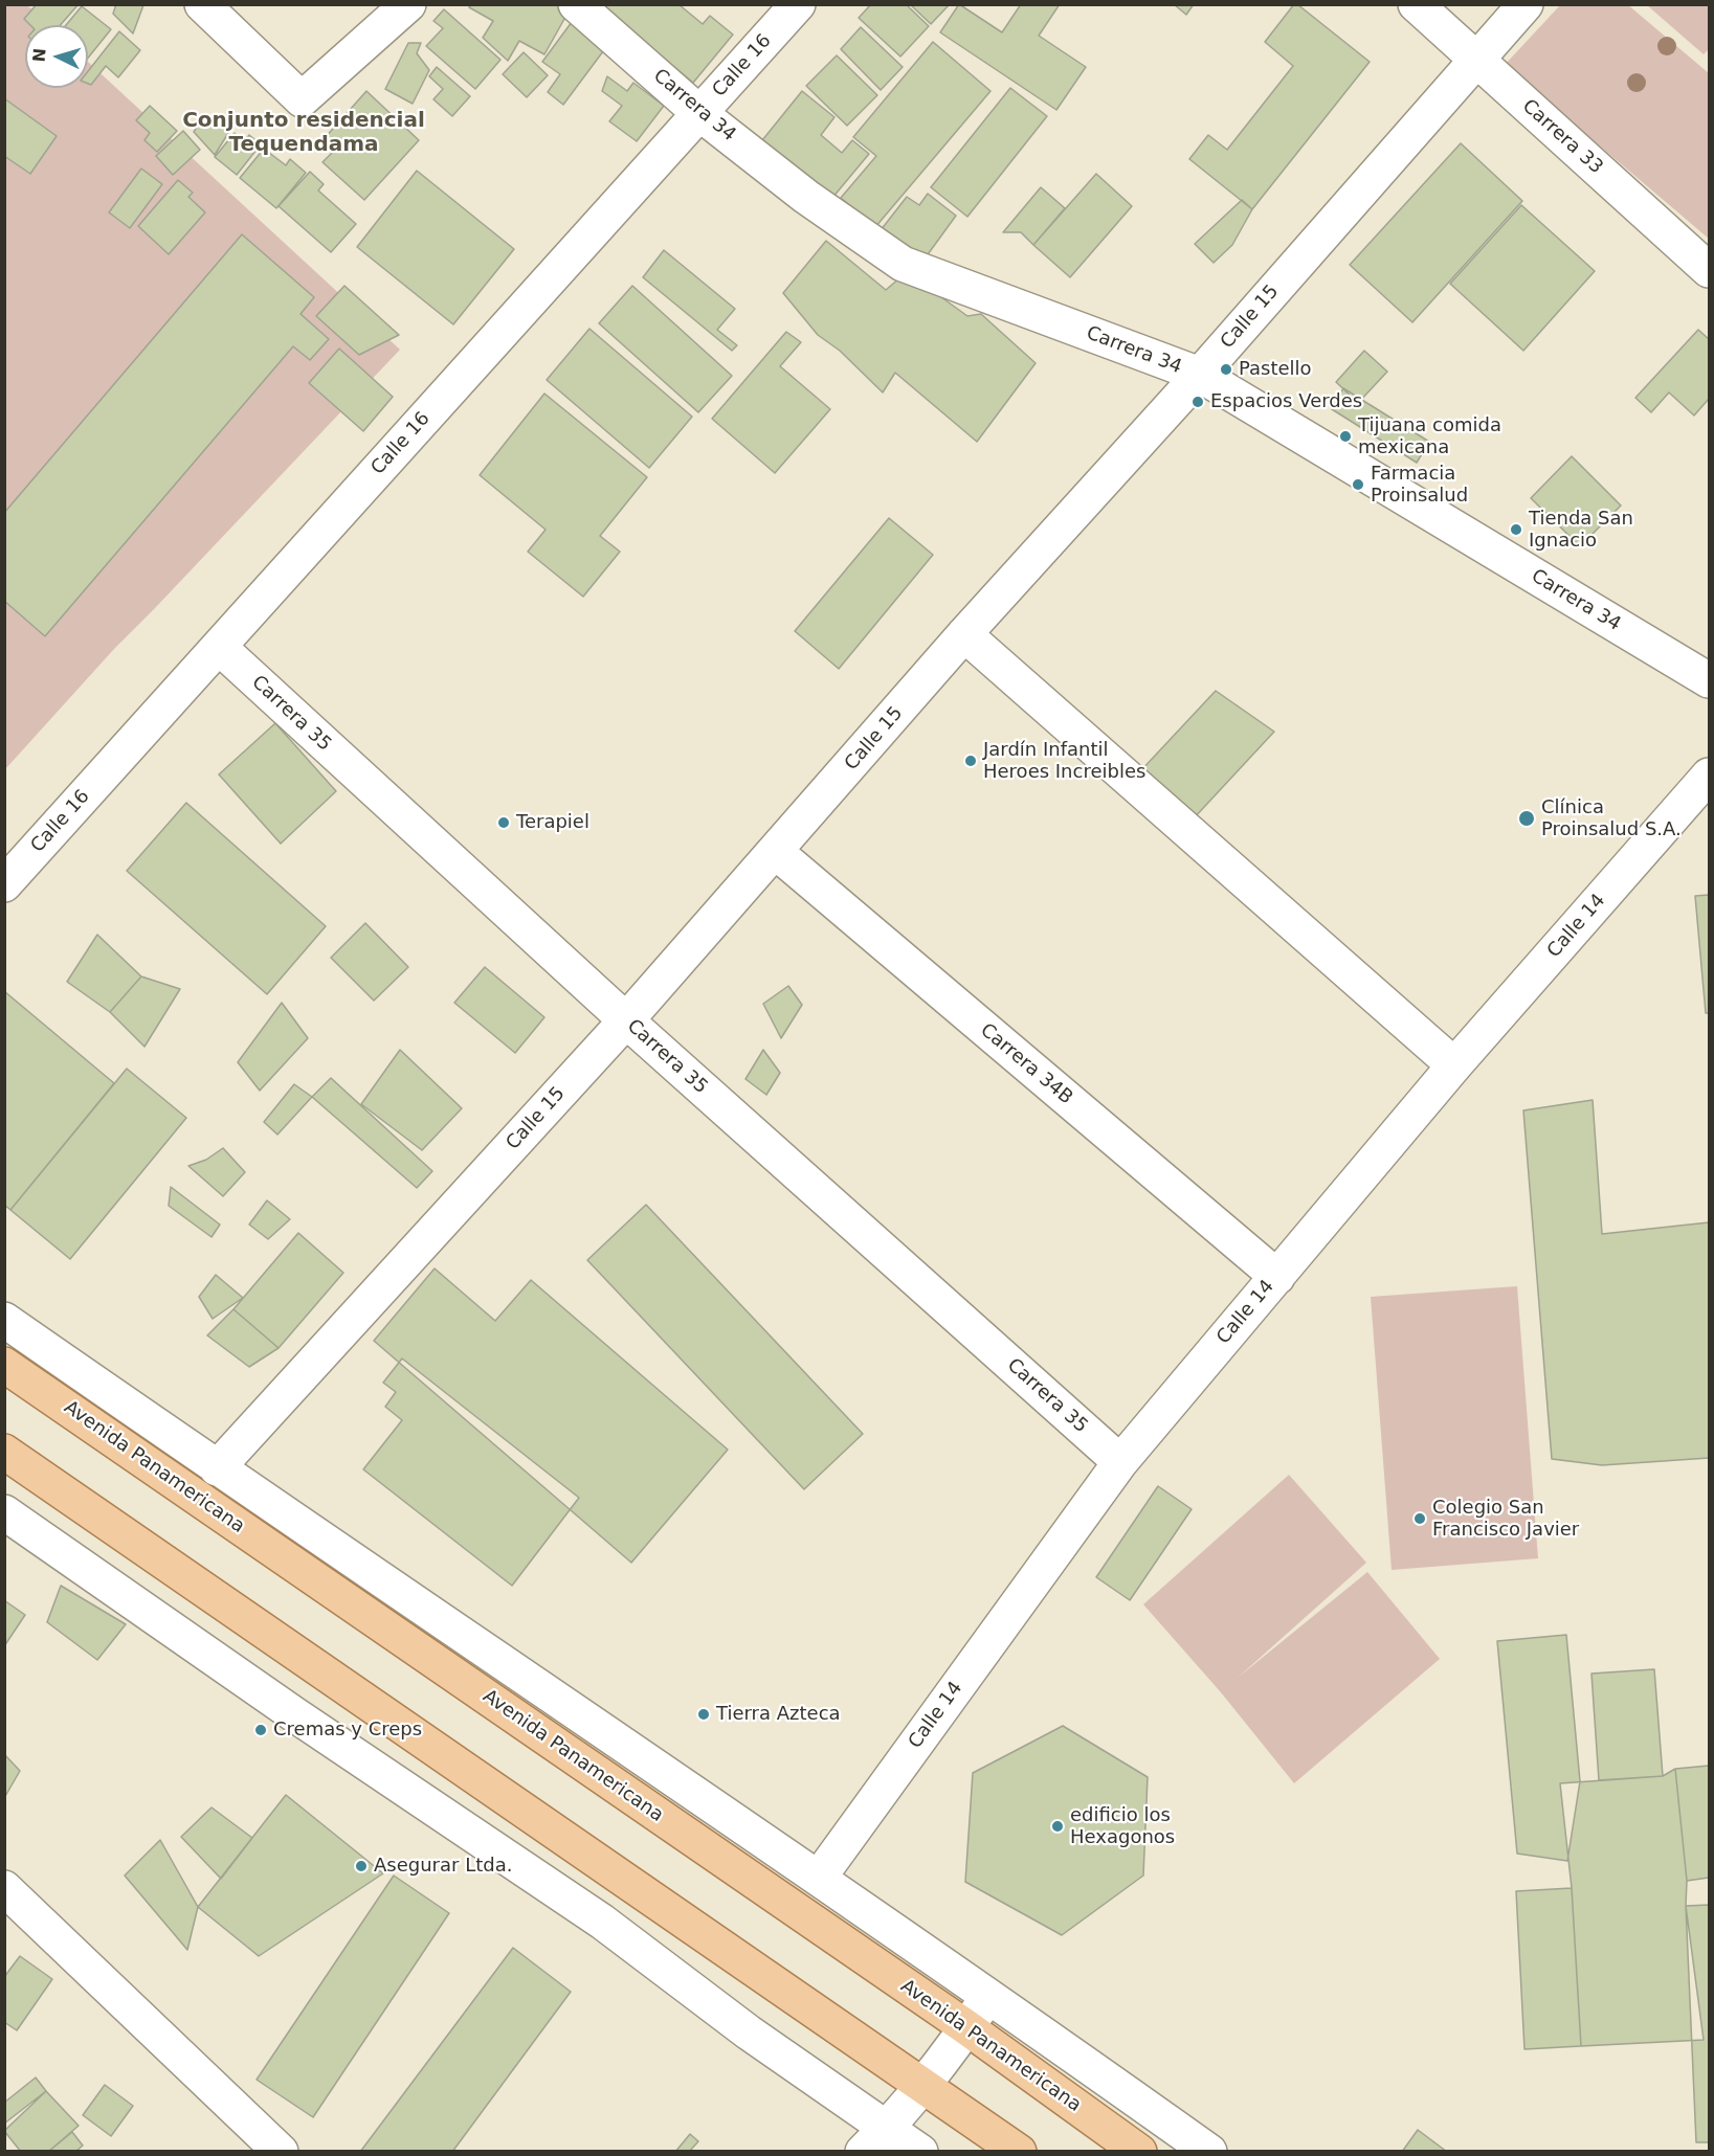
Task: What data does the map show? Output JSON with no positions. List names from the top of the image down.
{
  "streets": {
    "main road": ["Avenida Panamericana"],
    "street": [
      "Calle 16",
      "Carrera 34",
      "Carrera 33",
      "Calle 15",
      "Carrera 35",
      "Calle 14",
      "Carrera 34B"
    ]
  },
  "crossings": [
    ["Calle 16", "Carrera 34"],
    ["Calle 16", "Carrera 35"],
    ["Carrera 34", "Calle 15"],
    ["Carrera 33", "Calle 15"],
    ["Calle 15", "Carrera 35"],
    ["Calle 15", "Carrera 34B"],
    ["Carrera 35", "Calle 14"],
    ["Calle 14", "Carrera 34B"]
  ],
  "districts": ["Conjunto residencial Tequendama"],
  "places": [
    "Pastello",
    "Espacios Verdes",
    "Tijuana comida mexicana",
    "Farmacia Proinsalud",
    "Tienda San Ignacio",
    "Jardín Infantil Heroes Increibles",
    "Clínica Proinsalud S.A.",
    "Terapiel",
    "Colegio San Francisco Javier",
    "Tierra Azteca",
    "Cremas y Creps",
    "edificio los Hexagonos",
    "Asegurar Ltda."
  ],
  "north": "left"
}
